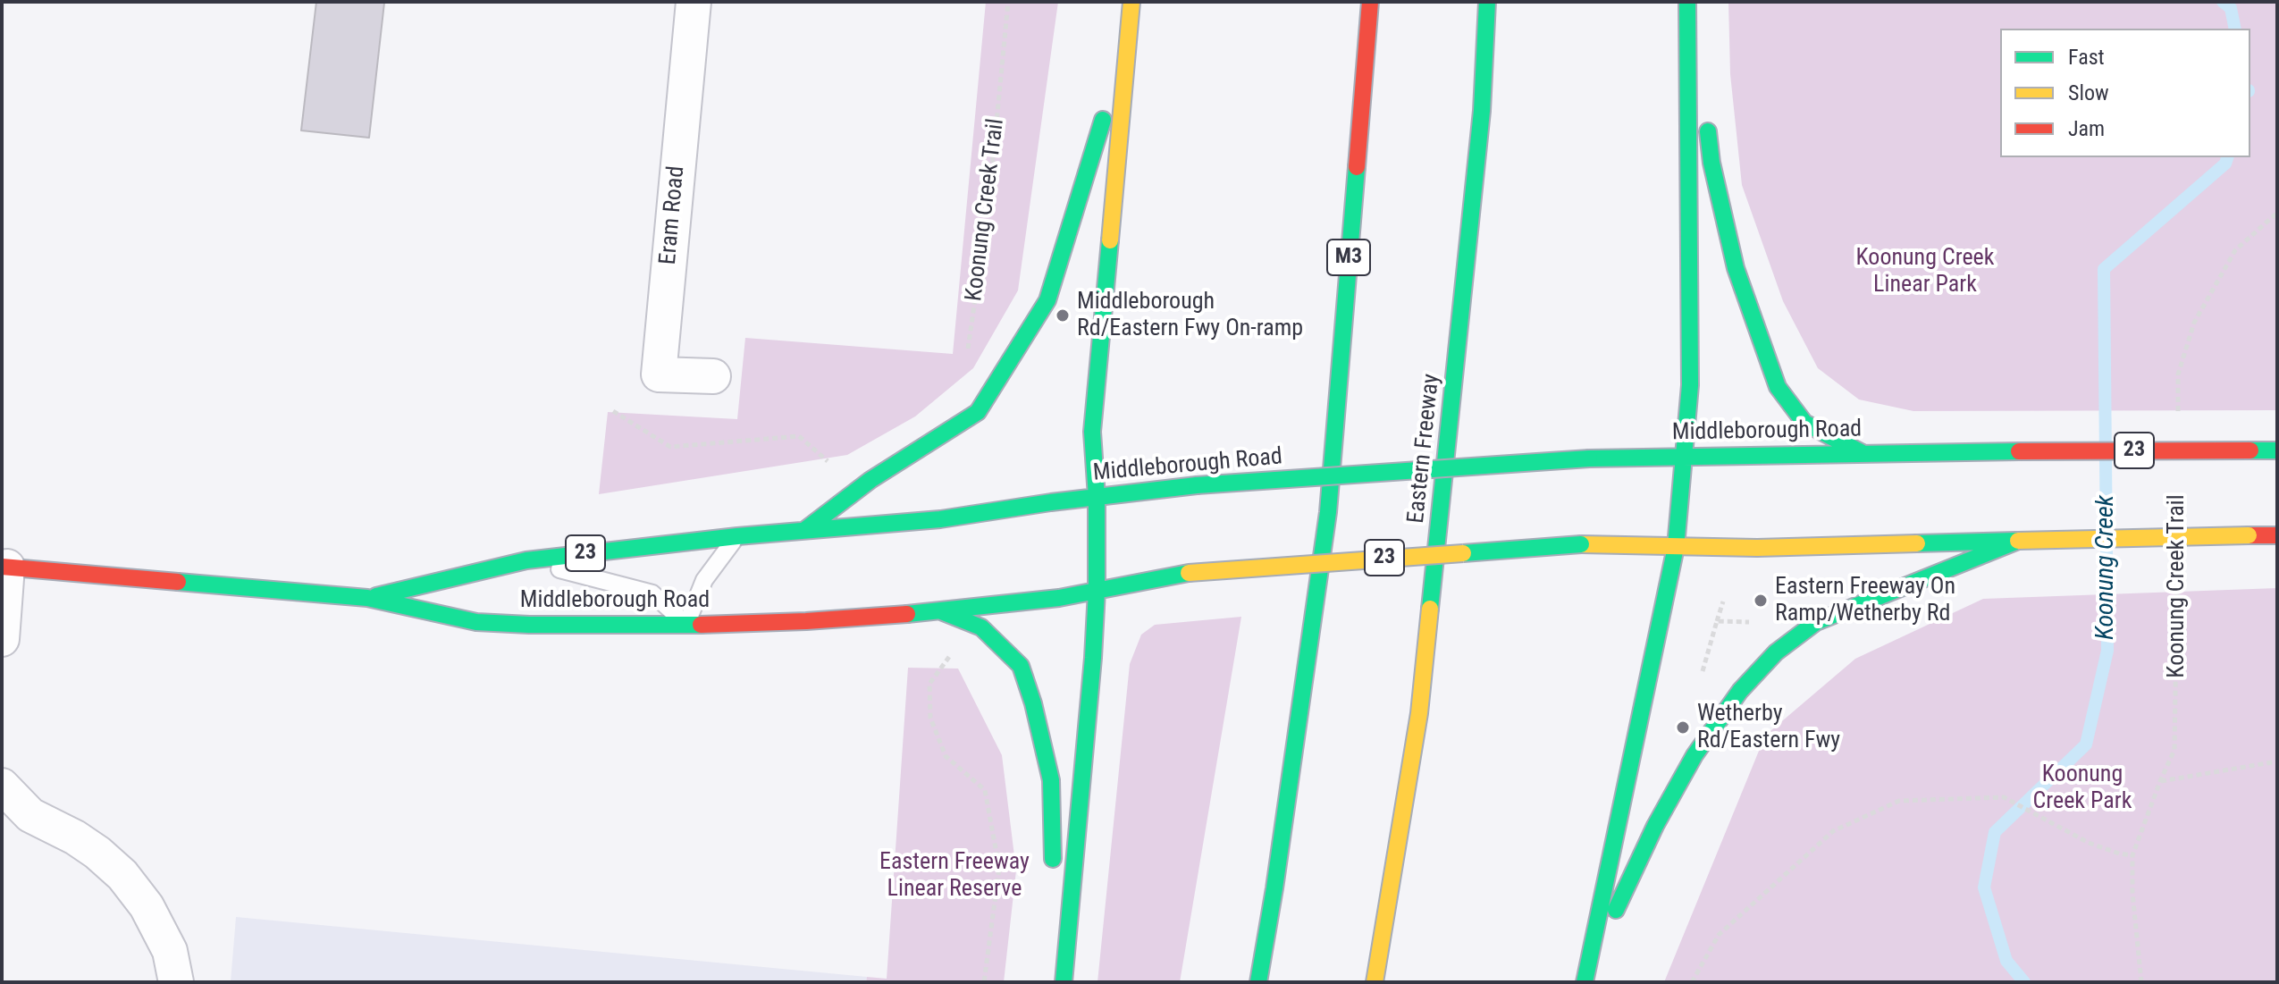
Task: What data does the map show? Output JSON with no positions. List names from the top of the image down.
{
  "streets": {
    "main road": [
      "M3",
      "Middleborough Road",
      "Eastern Freeway",
      "23"
    ],
    "street": ["Eram Road"],
    "path": ["Koonung Creek Trail"]
  },
  "crossings": [
    ["Middleborough Road", "23"]
  ],
  "water": ["Koonung Creek"],
  "parks": ["Koonung Creek Linear Park", "Koonung Creek Park", "Eastern Freeway Linear Reserve"],
  "places": ["Middleborough Rd/Eastern Fwy On-ramp", "Eastern Freeway On Ramp/Wetherby Rd", "Wetherby Rd/Eastern Fwy"],
  "legend": ["Fast", "Slow", "Jam"]
}
